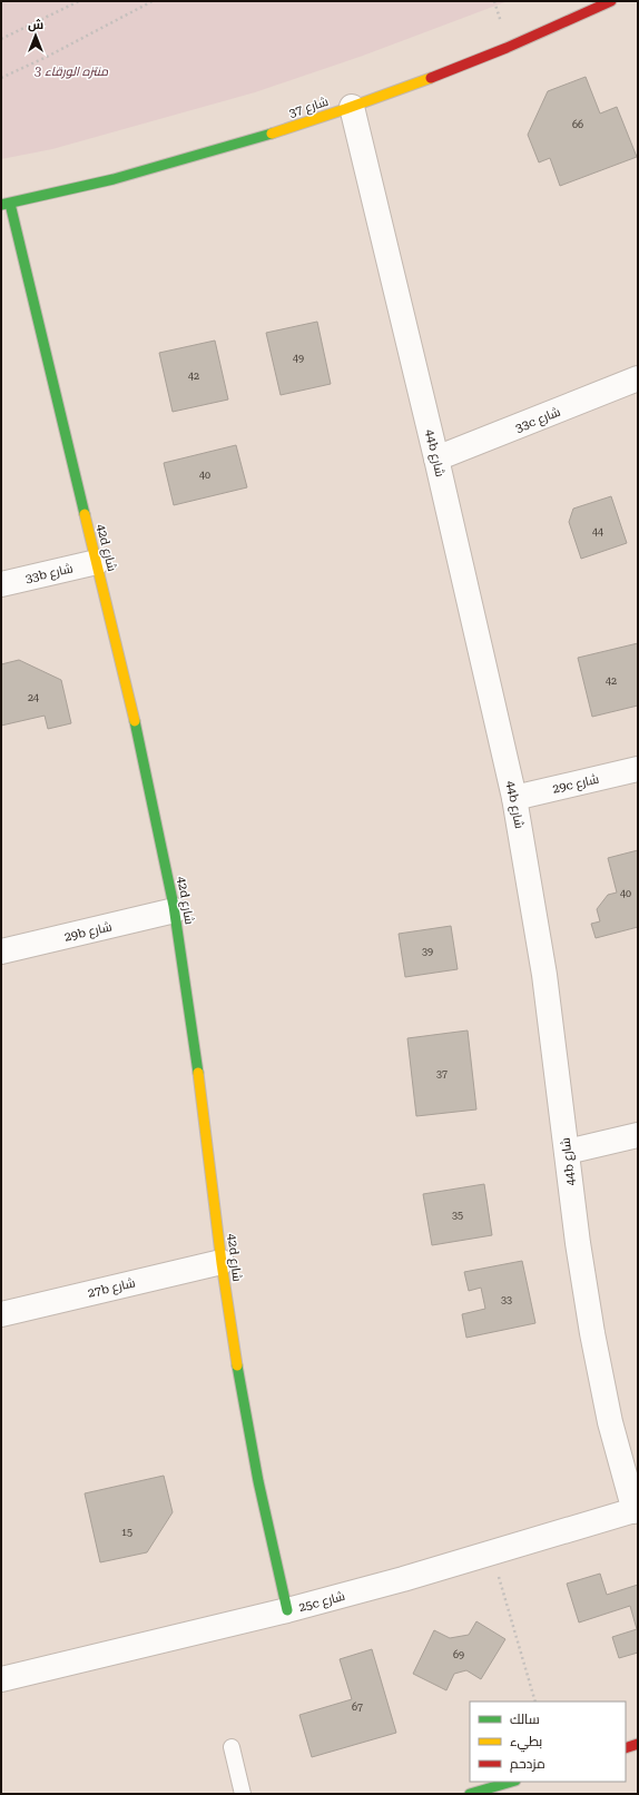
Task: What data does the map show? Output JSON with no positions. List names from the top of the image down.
{
  "streets": {
    "street": [
      "شارع 37",
      "33c شارع",
      "44b شارع",
      "42d شارع",
      "33b شارع",
      "29c شارع",
      "29b شارع",
      "27b شارع",
      "25c شارع"
    ]
  },
  "crossings": [
    ["شارع 37", "44b شارع"],
    ["شارع 37", "42d شارع"],
    ["33c شارع", "44b شارع"],
    ["44b شارع", "29c شارع"],
    ["44b شارع", "25c شارع"],
    ["42d شارع", "33b شارع"],
    ["42d شارع", "29b شارع"],
    ["42d شارع", "27b شارع"],
    ["42d شارع", "25c شارع"]
  ],
  "parks": ["منتزه الورقاء 3"],
  "house_numbers": [
    "66",
    "49",
    "42",
    "40",
    "44",
    "42",
    "24",
    "40",
    "39",
    "37",
    "35",
    "33",
    "15",
    "69",
    "67"
  ],
  "legend": ["سالك", "بطيء", "مزدحم"],
  "north": "top"
}
